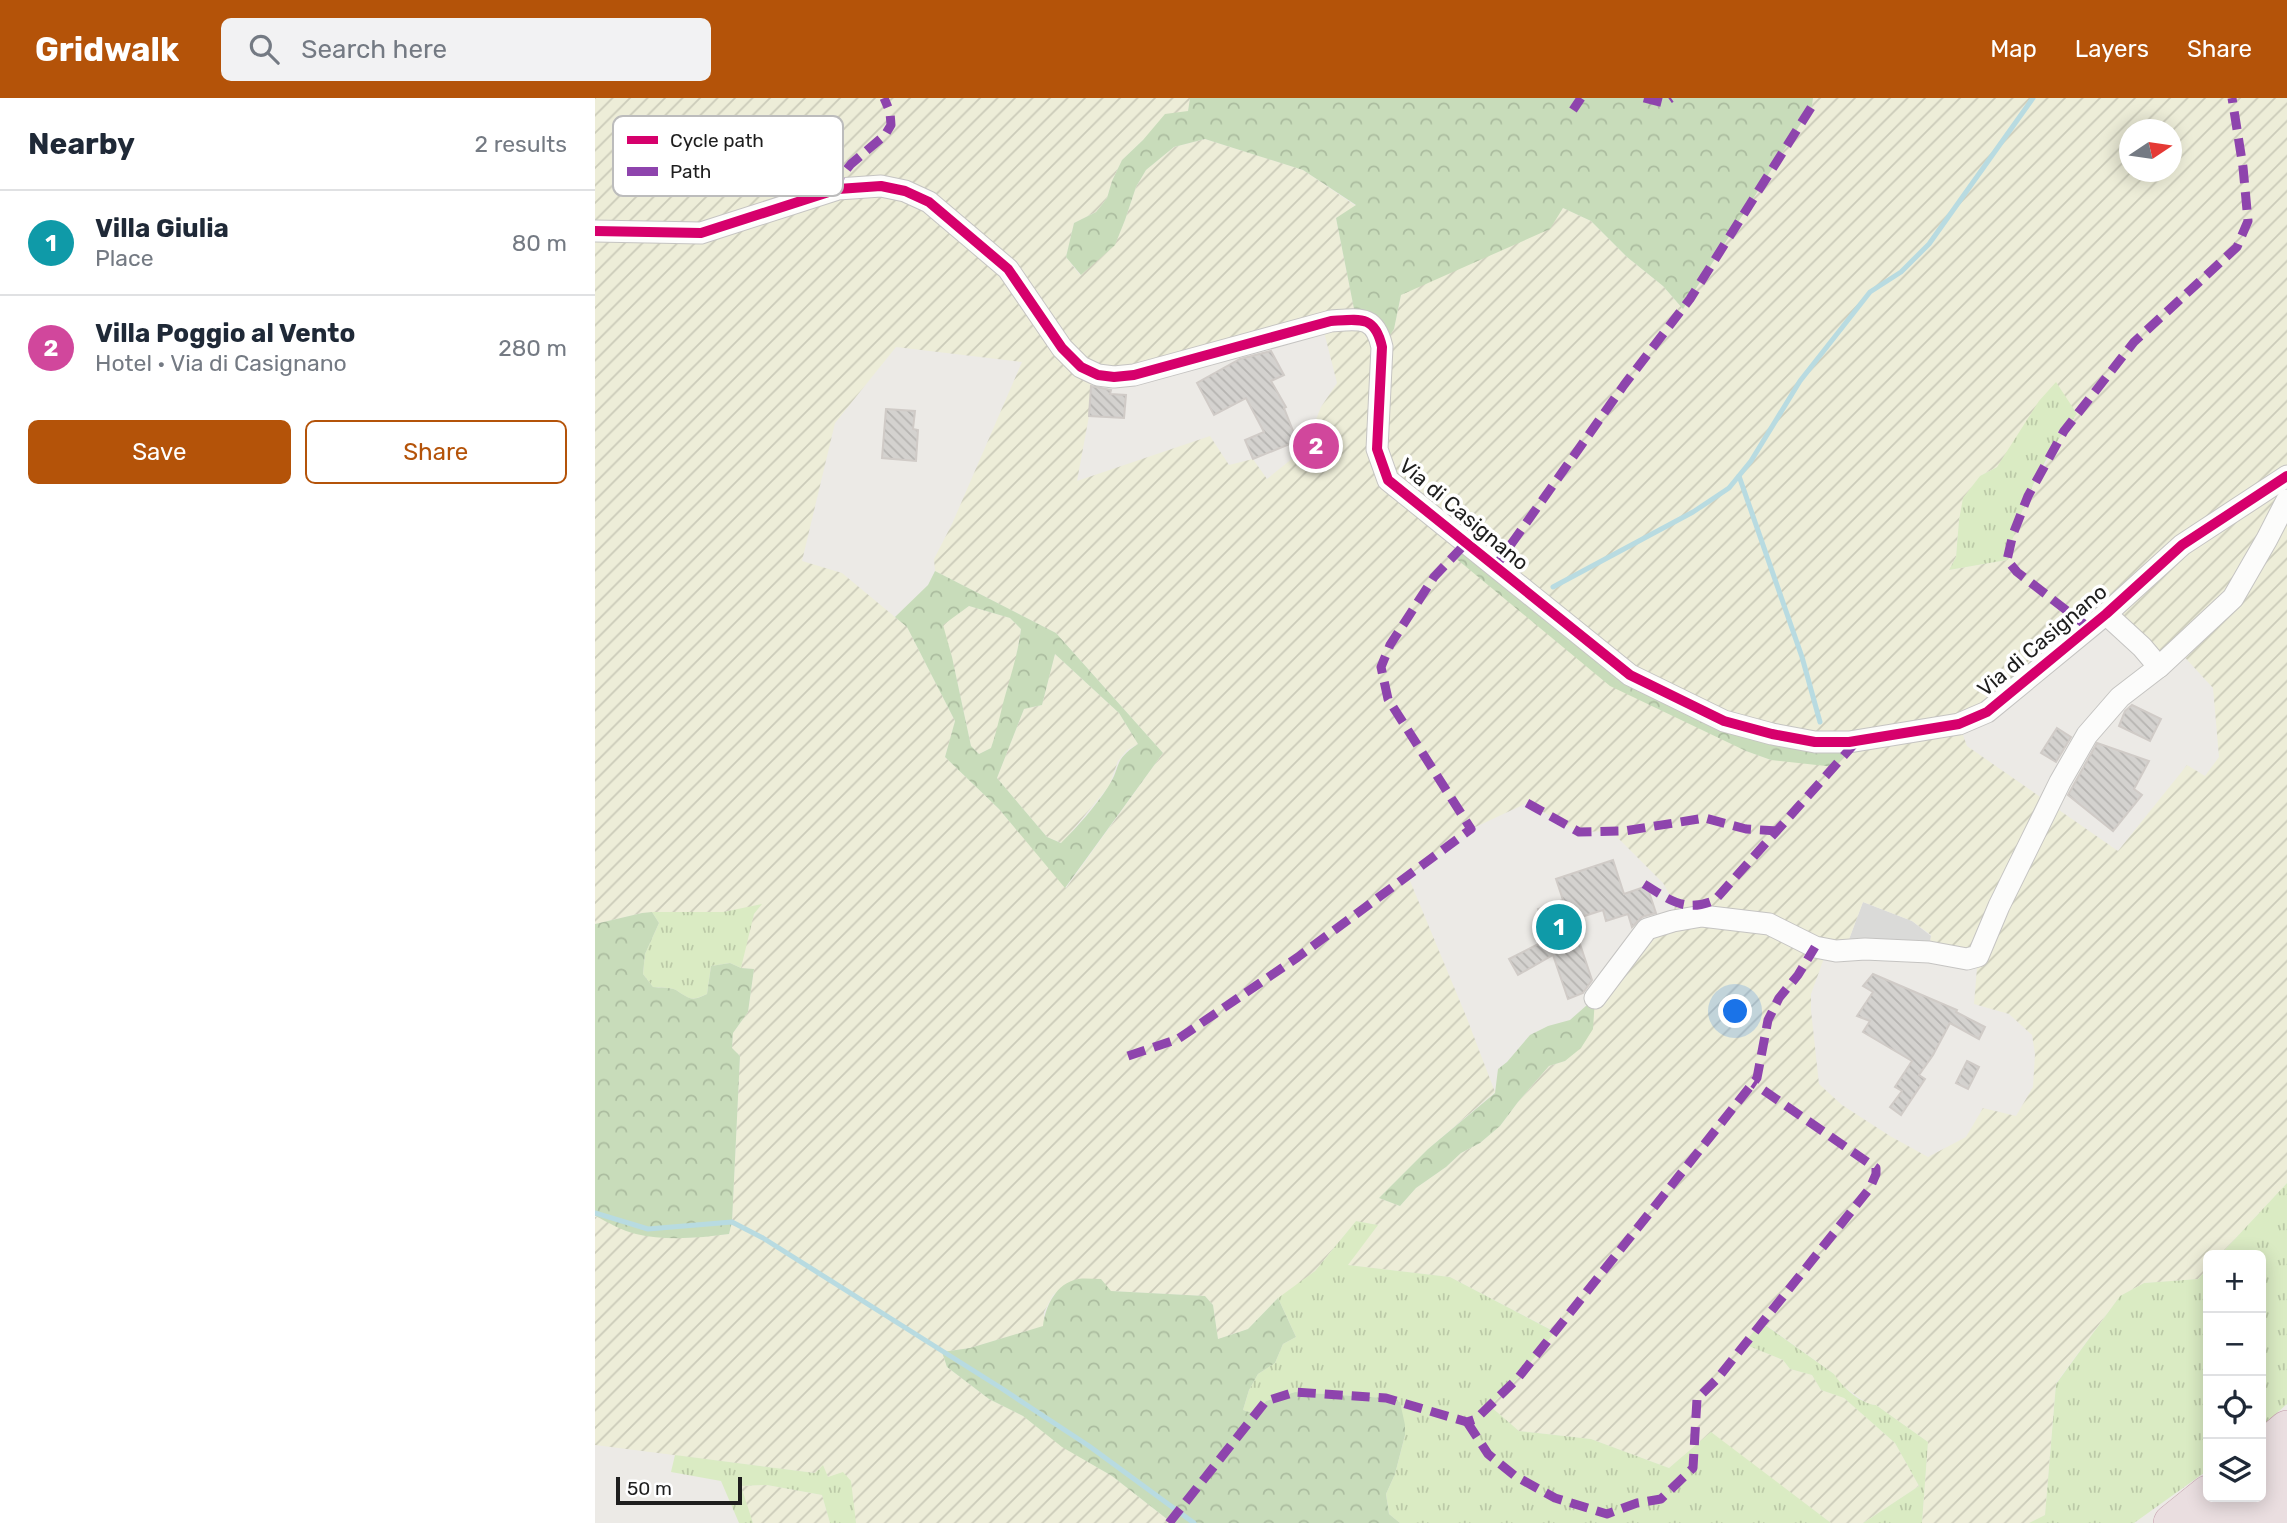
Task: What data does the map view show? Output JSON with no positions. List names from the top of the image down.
{
  "streets": {
    "street": ["Via di Casignano"]
  },
  "legend": ["Cycle path", "Path"],
  "scale_bar": "50 m",
  "north": "right",
  "page": {
    "header": "Gridwalk",
    "search": "Search here",
    "nav": ["Map", "Layers", "Share"],
    "heading": ["Nearby", "2 results"],
    "list": [
      {
        "mark": "1",
        "name": "Villa Giulia",
        "note": "Place",
        "value": "80 m"
      },
      {
        "mark": "2",
        "name": "Villa Poggio al Vento",
        "note": "Hotel · Via di Casignano",
        "value": "280 m"
      }
    ],
    "buttons": ["Save", "Share"],
    "pins": ["2", "1"],
    "map_buttons": ["+", "−"],
    "scale": "50 m"
  }
}
